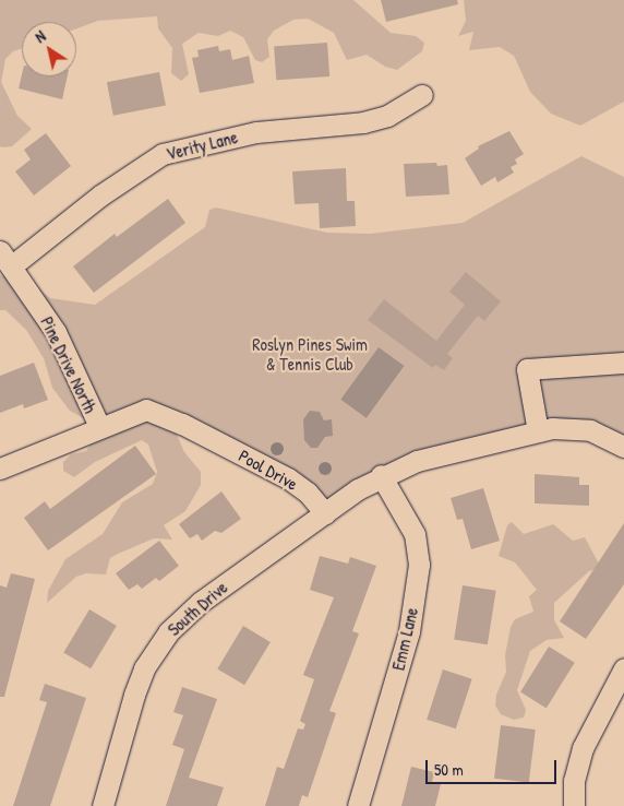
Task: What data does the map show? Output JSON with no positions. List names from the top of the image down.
{
  "streets": {
    "street": [
      "Verity Lane",
      "Pine Drive North",
      "Pool Drive",
      "South Drive",
      "Emm Lane"
    ]
  },
  "crossings": [
    ["Verity Lane", "Pine Drive North"],
    ["Pine Drive North", "Pool Drive"],
    ["Pool Drive", "South Drive"]
  ],
  "parks": ["Roslyn Pines Swim & Tennis Club"],
  "scale_bar": "50 m",
  "north": "top left"
}
